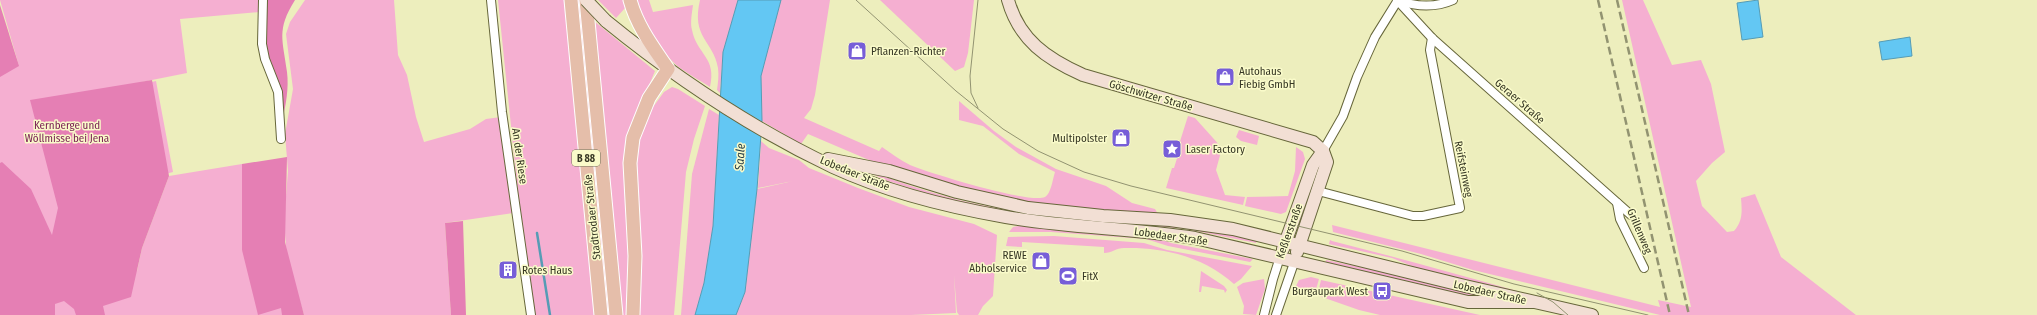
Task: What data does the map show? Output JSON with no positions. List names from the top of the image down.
{
  "streets": {
    "main road": [
      "Göschwitzer Straße",
      "B 88",
      "Lobedaer Straße",
      "Stadtrodaer Straße",
      "Keßlerstraße"
    ],
    "street": [
      "Geraer Straße",
      "An der Riese",
      "Reifsteinweg",
      "Grillenweg"
    ]
  },
  "crossings": [
    ["Göschwitzer Straße", "Keßlerstraße"],
    ["Geraer Straße", "Reifsteinweg"],
    ["Geraer Straße", "Keßlerstraße"],
    ["Geraer Straße", "Grillenweg"],
    ["Reifsteinweg", "Keßlerstraße"],
    ["Lobedaer Straße", "Stadtrodaer Straße"],
    ["Lobedaer Straße", "Keßlerstraße"]
  ],
  "water": ["Saale"],
  "parks": ["Kernberge und Wöllmisse bei Jena"],
  "places": {
    "shop": [
      "Pflanzen-Richter",
      "Autohaus Fiebig GmbH",
      "Multipolster",
      "REWE Abholservice"
    ],
    "place": ["Laser Factory"],
    "building": ["Rotes Haus"],
    "sports": ["FitX"],
    "bus stop": ["Burgaupark West"]
  }
}
